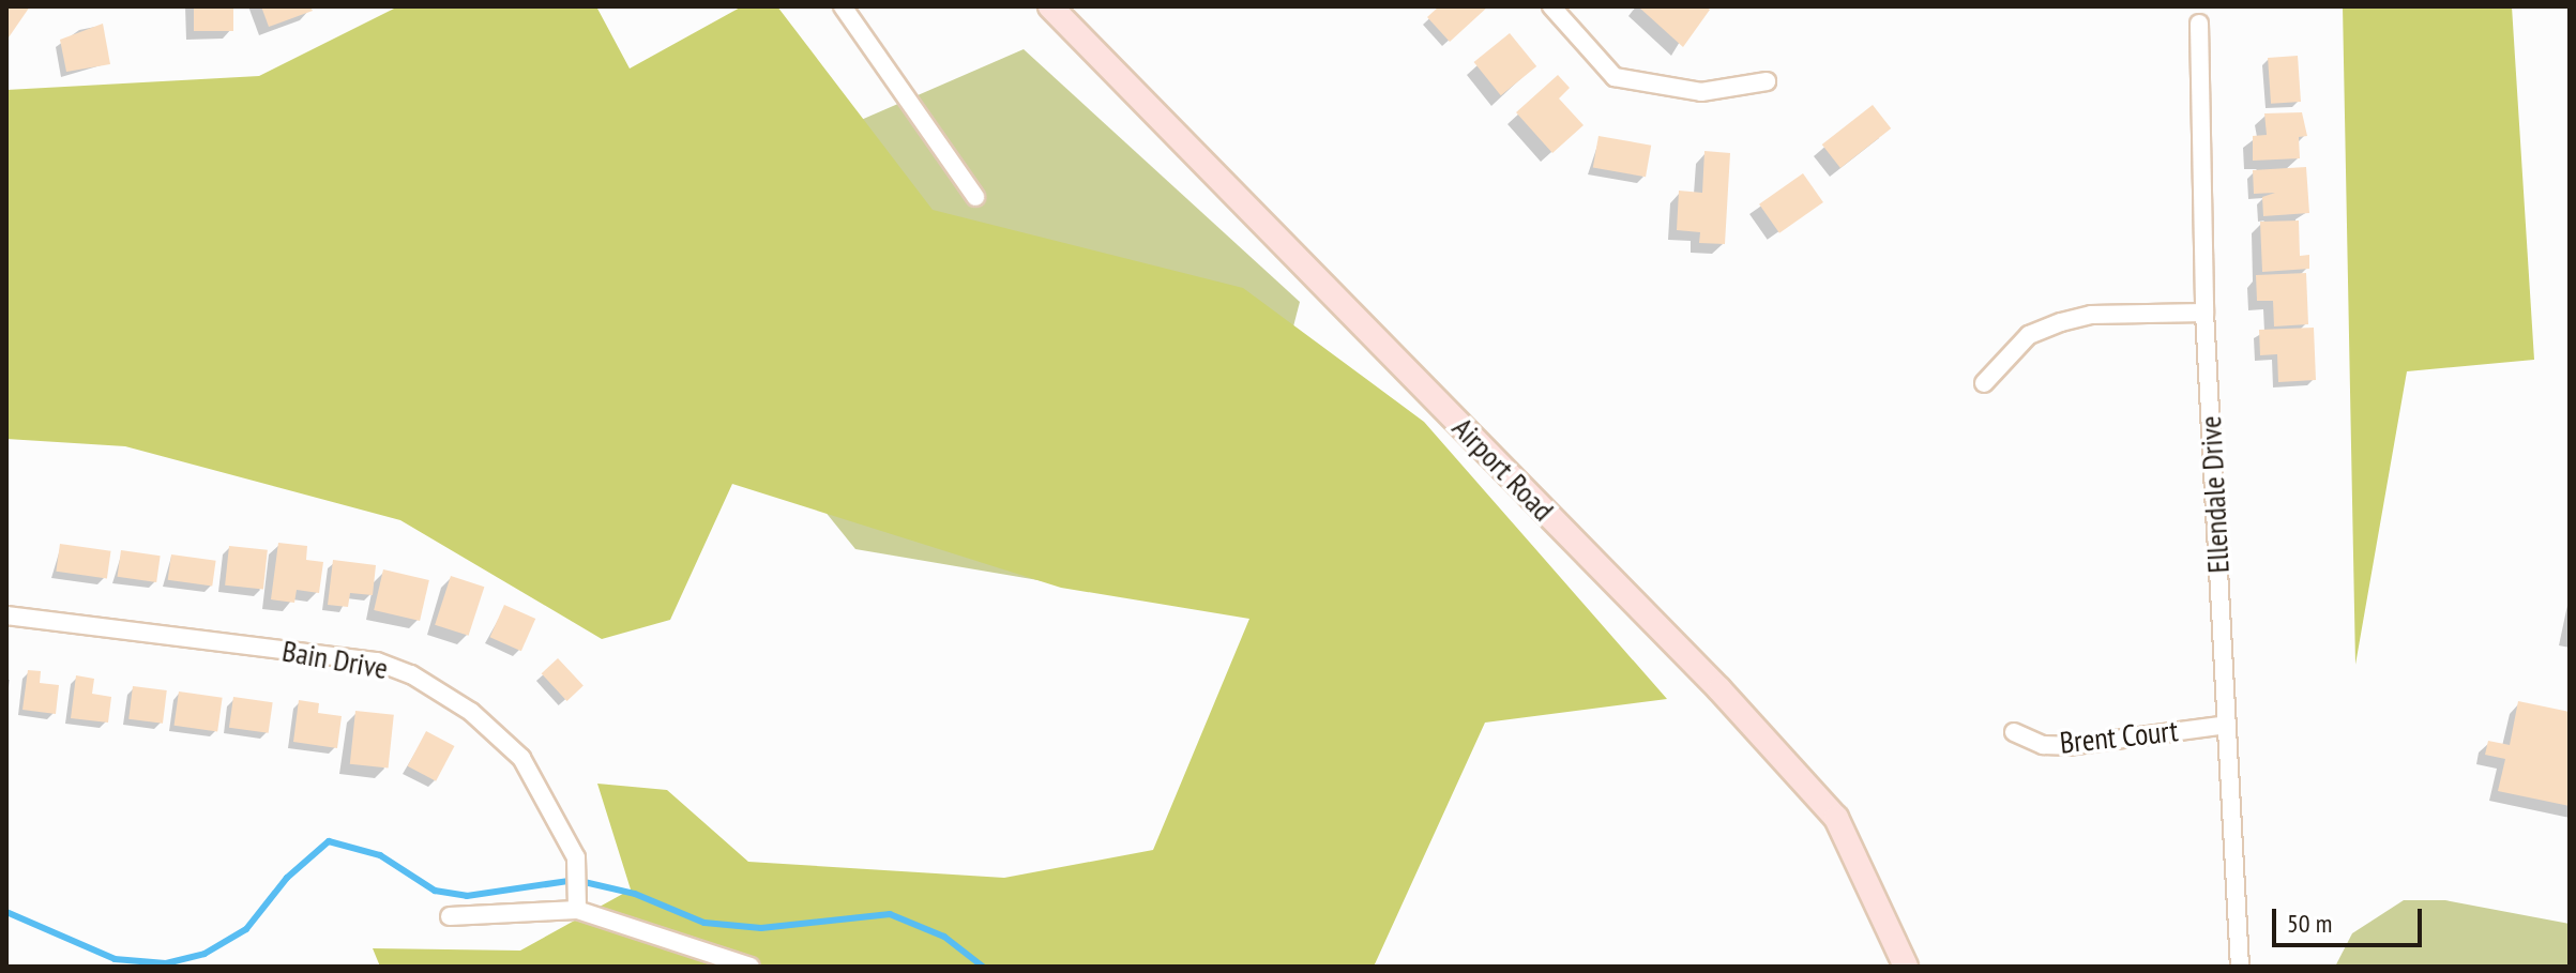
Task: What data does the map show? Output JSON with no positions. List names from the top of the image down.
{
  "streets": {
    "main road": ["Airport Road"],
    "street": ["Ellendale Drive", "Bain Drive", "Brent Court"]
  },
  "crossings": [
    ["Ellendale Drive", "Brent Court"]
  ],
  "scale_bar": "50 m"
}
